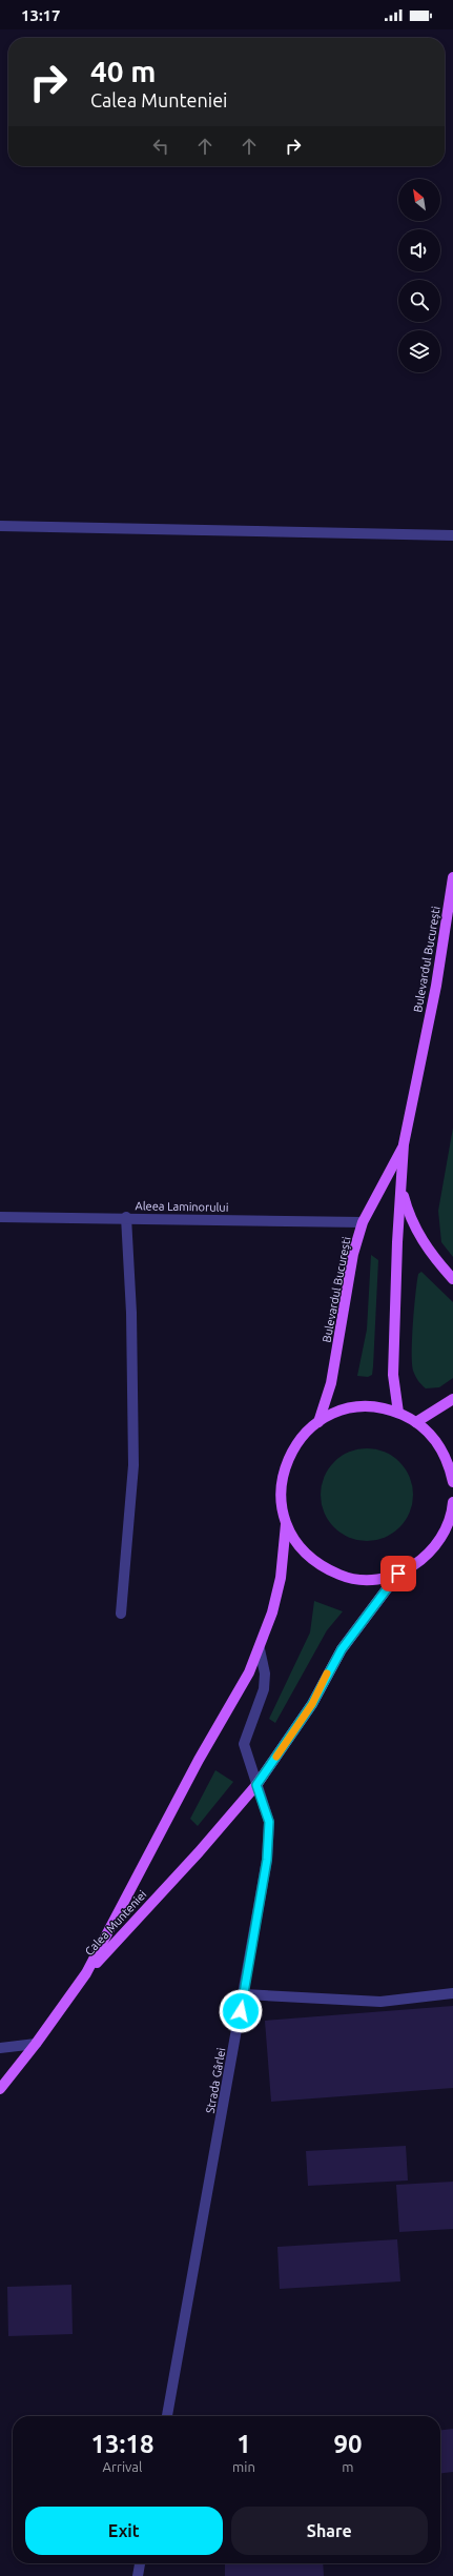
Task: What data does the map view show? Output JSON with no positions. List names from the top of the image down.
{
  "streets": {
    "main road": ["Bulevardul București", "Calea Munteniei"],
    "street": ["Aleea Laminorului", "Strada Gârlei"]
  },
  "crossings": [
    ["Bulevardul București", "Aleea Laminorului"],
    ["Calea Munteniei", "Strada Gârlei"]
  ],
  "north": "top left",
  "page": {
    "status": "13:17",
    "turn": ["40 m", "Calea Munteniei"],
    "eta": [
      "13:18",
      "Arrival",
      "1",
      "min",
      "90",
      "m"
    ],
    "buttons": ["Exit", "Share"]
  }
}
